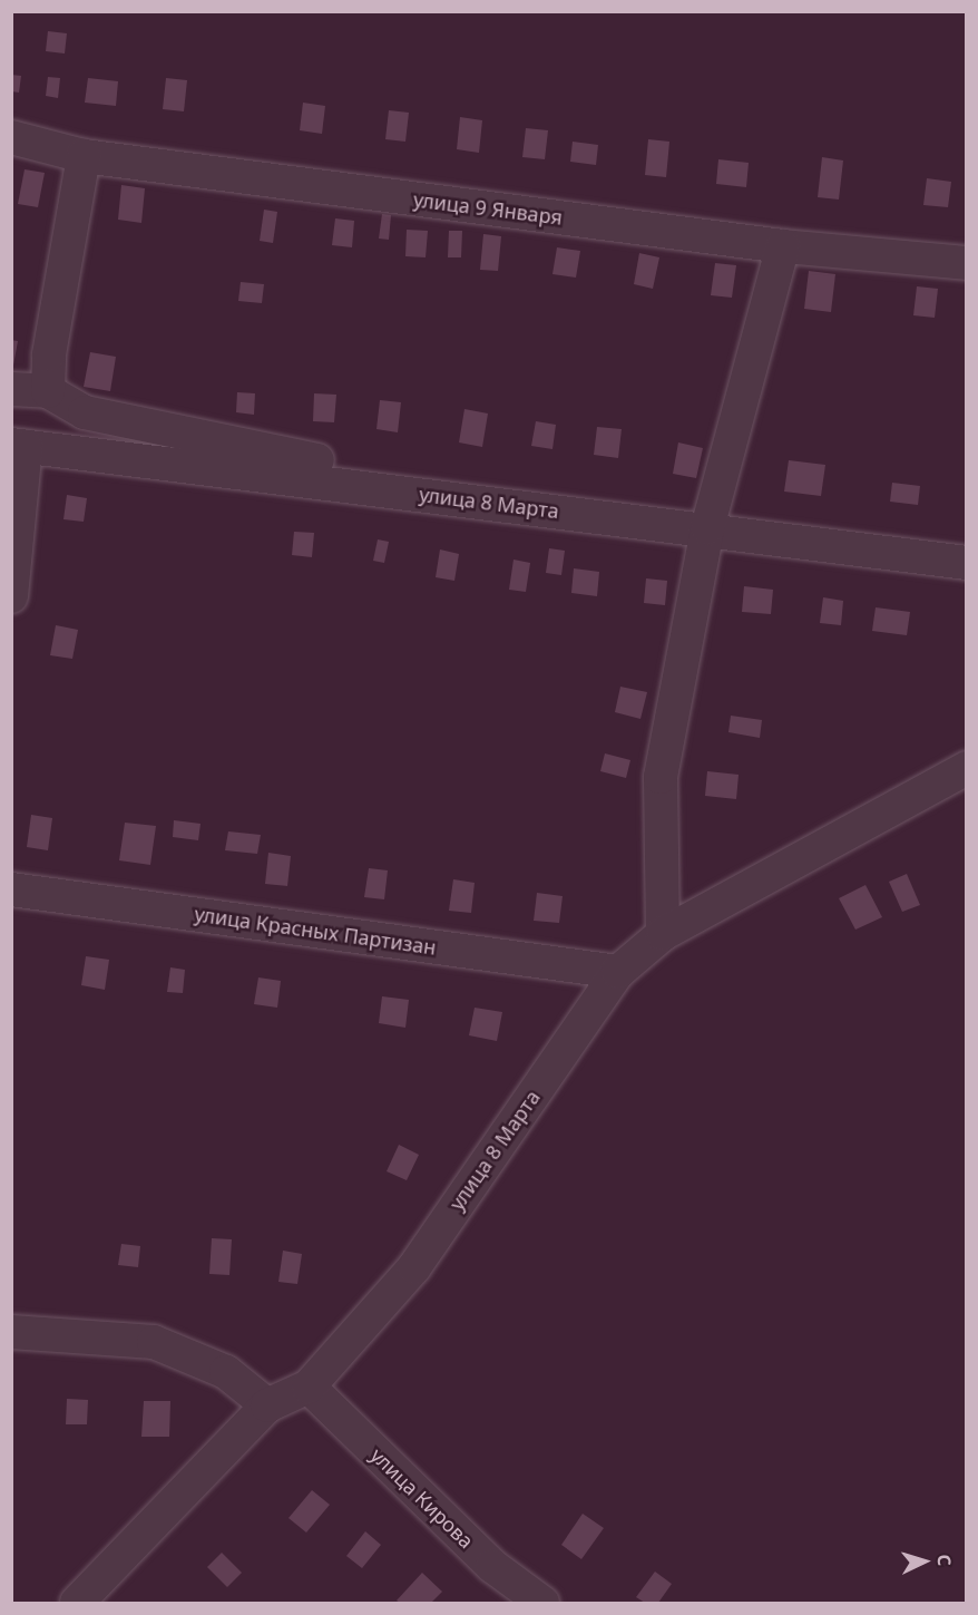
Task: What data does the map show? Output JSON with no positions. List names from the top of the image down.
{
  "streets": {
    "street": [
      "улица 9 Января",
      "улица 8 Марта",
      "улица Красных Партизан",
      "улица Кирова"
    ]
  },
  "crossings": [
    ["улица 8 Марта", "улица Красных Партизан"],
    ["улица 8 Марта", "улица Кирова"]
  ],
  "north": "right"
}
